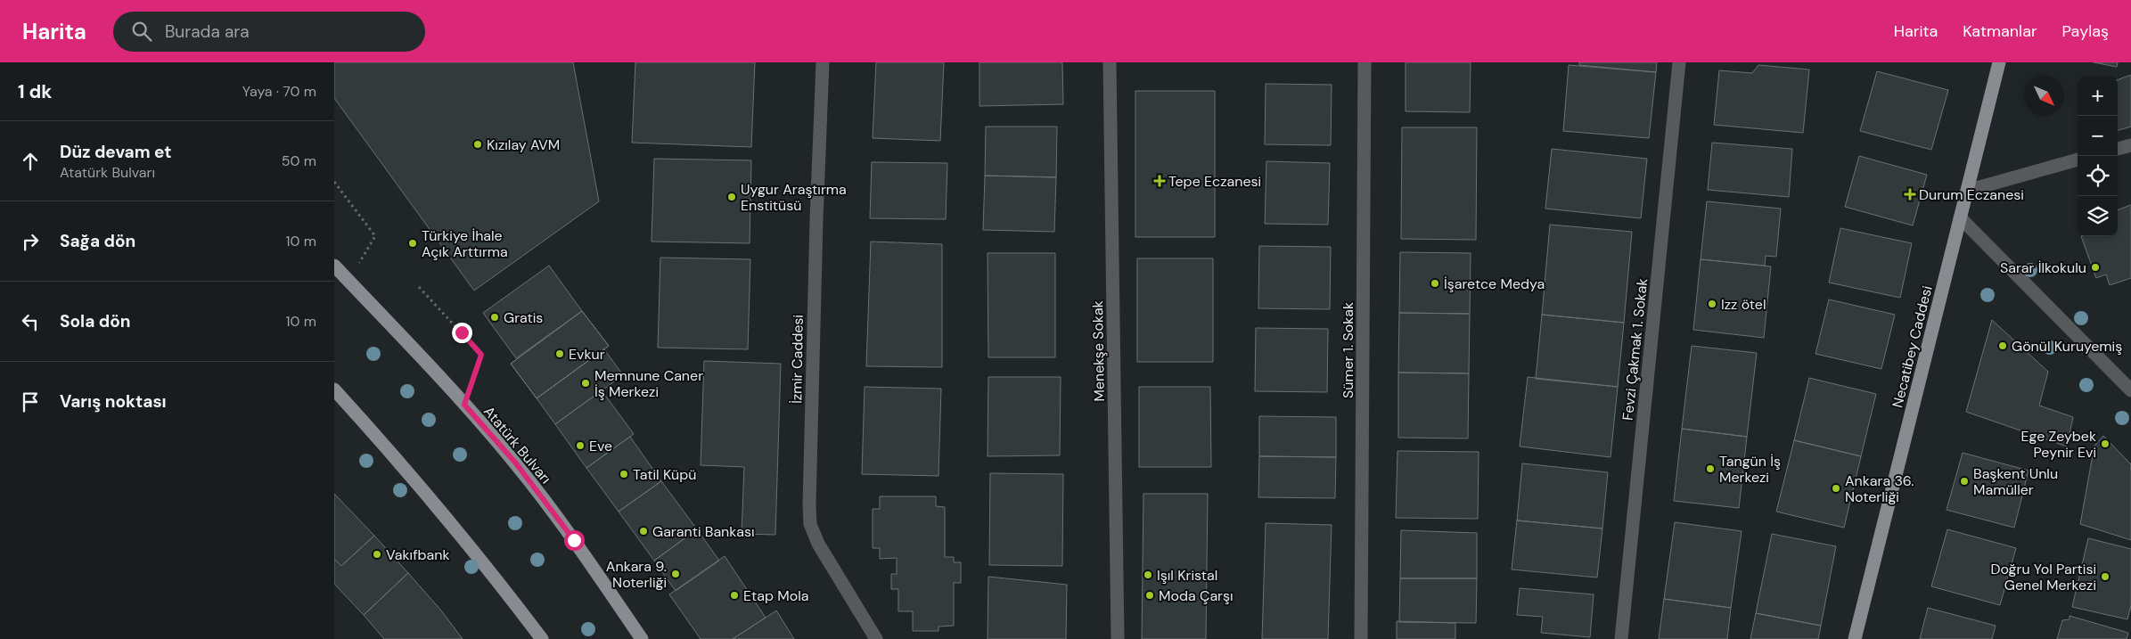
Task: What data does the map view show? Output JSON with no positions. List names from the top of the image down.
{
  "streets": {
    "main road": ["Necatibey Caddesi", "Atatürk Bulvarı"],
    "street": [
      "Fevzi Çakmak 1. Sokak",
      "Sümer 1. Sokak",
      "Menekşe Sokak",
      "İzmir Caddesi"
    ]
  },
  "places": {
    "other": [
      "Kızılay AVM",
      "Uygur Araştırma Enstitüsü",
      "Türkiye İhale Açık Arttırma",
      "Sarar İlkokulu",
      "İşaretce Medya",
      "Izz ötel",
      "Gratis",
      "Gönül Kuruyemiş",
      "Evkur",
      "Memnune Caner İş Merkezi",
      "Ege Zeybek Peynir Evi",
      "Eve",
      "Tangün İş Merkezi",
      "Tatil Küpü",
      "Başkent Unlu Mamüller",
      "Ankara 36. Noterliği",
      "Garanti Bankası",
      "Vakıfbank",
      "Ankara 9. Noterliği",
      "Işıl Kristal",
      "Doğru Yol Partisi Genel Merkezi",
      "Etap Mola",
      "Moda Çarşı"
    ],
    "health": ["Tepe Eczanesi", "Durum Eczanesi"]
  },
  "north": "bottom right",
  "page": {
    "header": "Harita",
    "search": "Burada ara",
    "nav": ["Harita", "Katmanlar", "Paylaş"],
    "heading": ["1 dk", "Yaya · 70 m"],
    "map_buttons": ["+", "−"],
    "list": [
      ["Düz devam et", "Atatürk Bulvarı", "50 m"],
      ["Sağa dön", "10 m"],
      ["Sola dön", "10 m"],
      "Varış noktası"
    ]
  }
}
